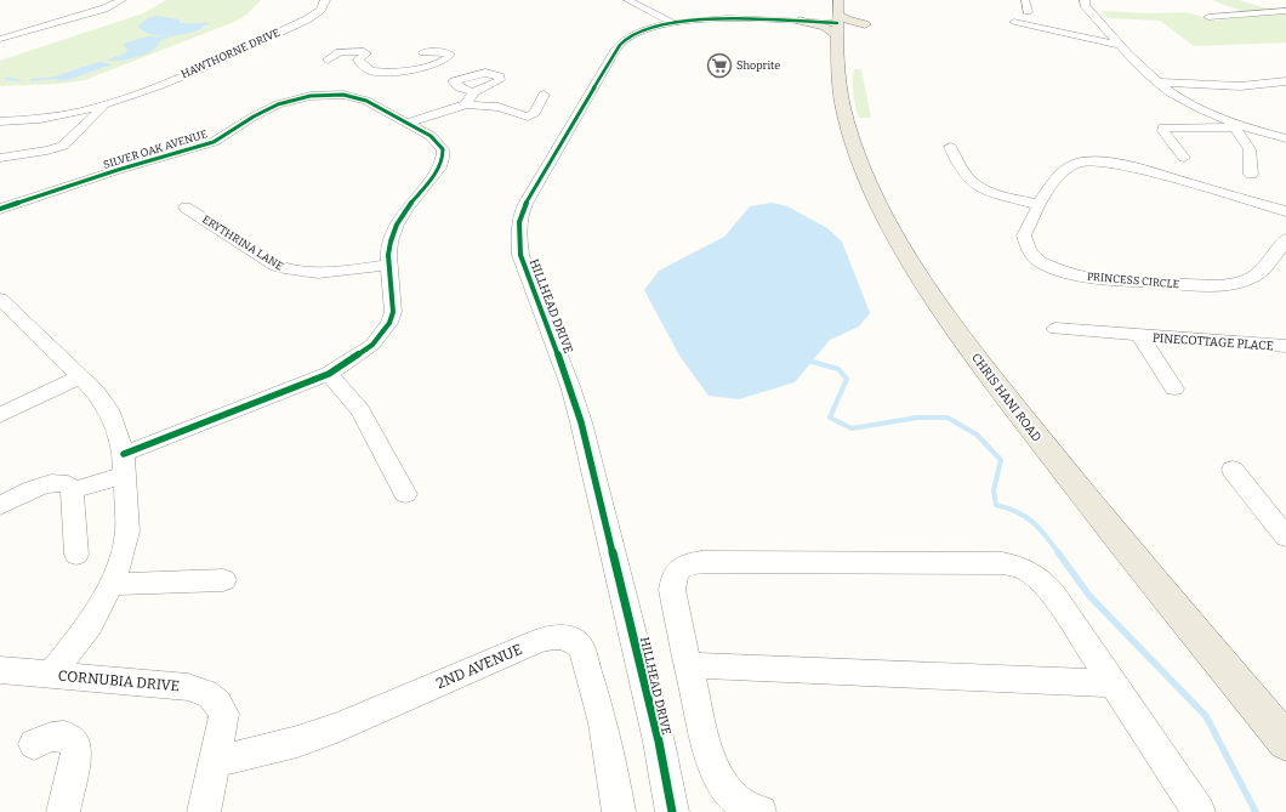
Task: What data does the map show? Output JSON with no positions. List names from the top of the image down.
{
  "streets": {
    "main road": ["CHRIS HANI ROAD"],
    "street": [
      "HAWTHORNE DRIVE",
      "SILVER OAK AVENUE",
      "ERYTHRINA LANE",
      "PRINCESS CIRCLE",
      "HILLHEAD DRIVE",
      "PINECOTTAGE PLACE",
      "2ND AVENUE",
      "CORNUBIA DRIVE"
    ]
  },
  "crossings": [
    ["SILVER OAK AVENUE", "ERYTHRINA LANE"],
    ["2ND AVENUE", "CORNUBIA DRIVE"]
  ],
  "places": {
    "supermarket": ["Shoprite"]
  }
}
